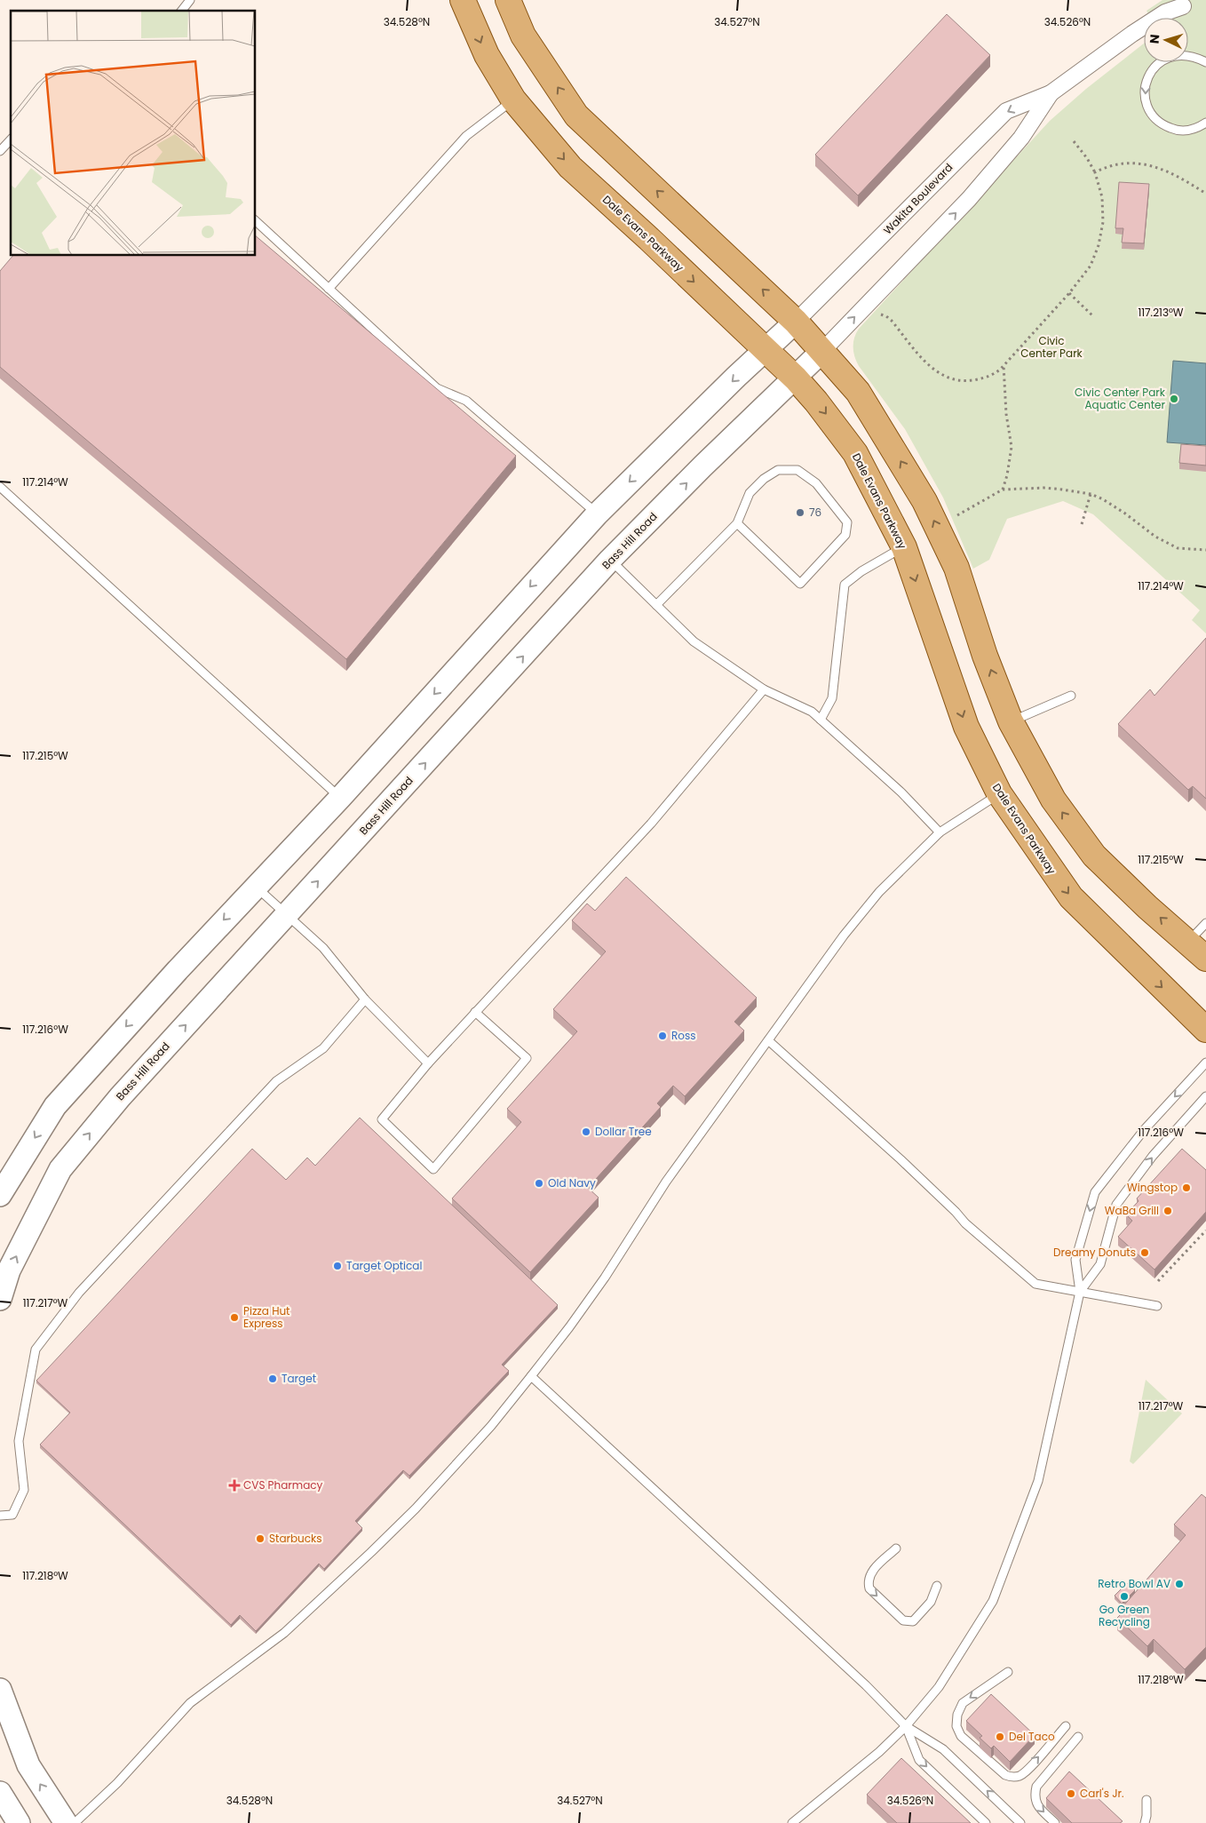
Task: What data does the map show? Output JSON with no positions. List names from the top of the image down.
{
  "streets": {
    "main road": ["Dale Evans Parkway", "Bass Hill Road"],
    "street": ["Wakita Boulevard"]
  },
  "crossings": [
    ["Wakita Boulevard", "Bass Hill Road"],
    ["Dale Evans Parkway", "Bass Hill Road"]
  ],
  "parks": ["Civic Center Park"],
  "places": {
    "other": [
      "Civic Center Park Aquatic Center",
      "76",
      "Ross",
      "Dollar Tree",
      "Old Navy",
      "Wingstop",
      "WaBa Grill",
      "Dreamy Donuts",
      "Target Optical",
      "Pizza Hut Express",
      "Target",
      "Starbucks",
      "Retro Bowl AV",
      "Go Green Recycling",
      "Del Taco",
      "Carl's Jr."
    ],
    "health": ["CVS Pharmacy"]
  },
  "north": "left",
  "coordinates": [
    "34.528°N",
    "34.527°N",
    "34.526°N",
    "117.213°W",
    "117.214°W",
    "117.215°W",
    "117.216°W",
    "117.217°W",
    "117.218°W"
  ]
}
